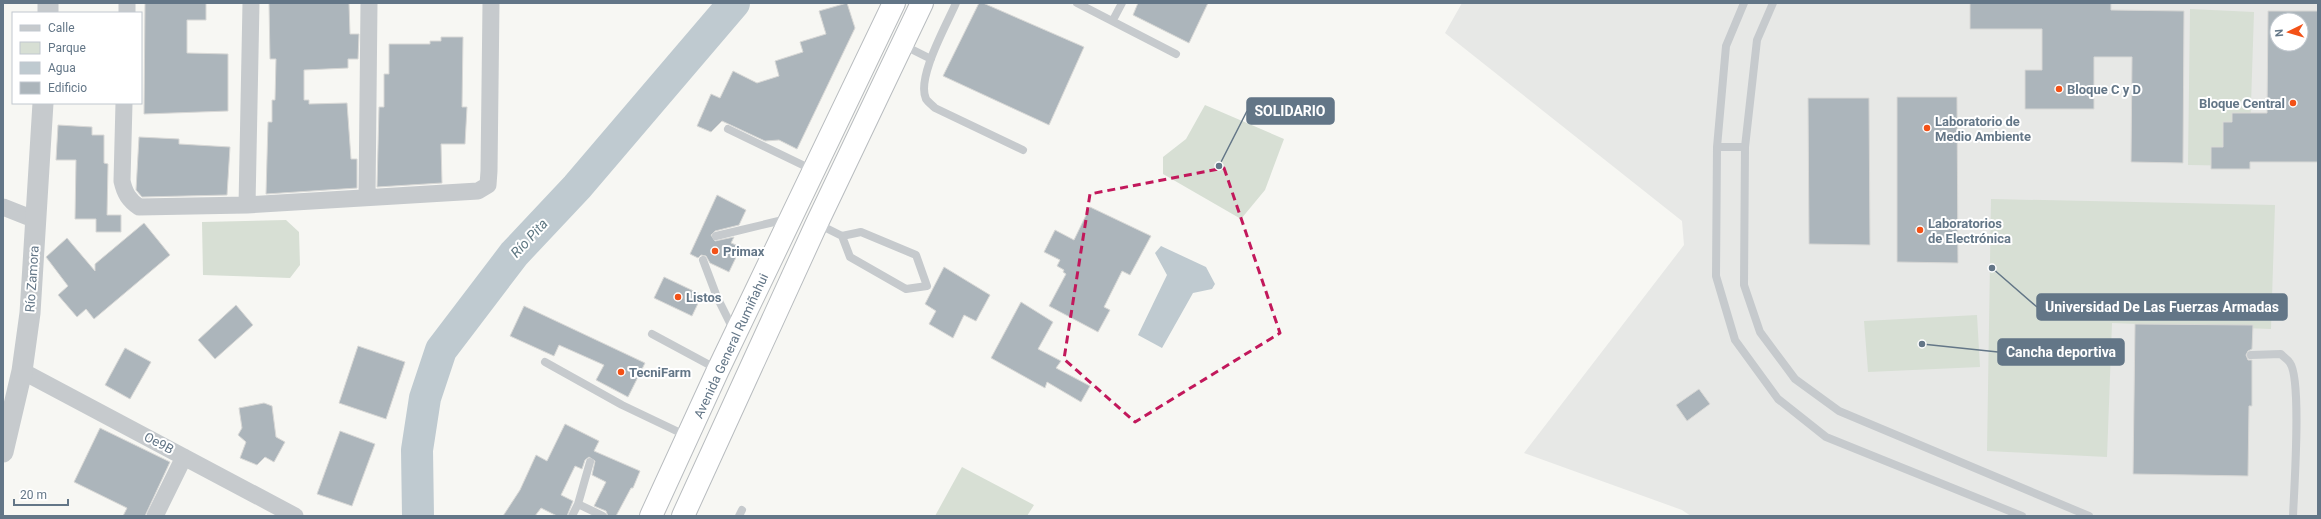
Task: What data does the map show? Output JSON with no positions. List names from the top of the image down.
{
  "streets": {
    "highway": ["Avenida General Rumiñahui"],
    "street": ["Río Zamora", "Oe9B"]
  },
  "crossings": [
    ["Río Zamora", "Oe9B"]
  ],
  "water": ["Río Pita"],
  "places": [
    "Bloque C y D",
    "Bloque Central",
    "Laboratorio de Medio Ambiente",
    "SOLIDARIO",
    "Laboratorios de Electrónica",
    "Primax",
    "Universidad De Las Fuerzas Armadas",
    "Listos",
    "Cancha deportiva",
    "TecniFarm"
  ],
  "legend": [
    "Calle",
    "Parque",
    "Agua",
    "Edificio"
  ],
  "scale_bar": "20 m",
  "north": "left"
}
